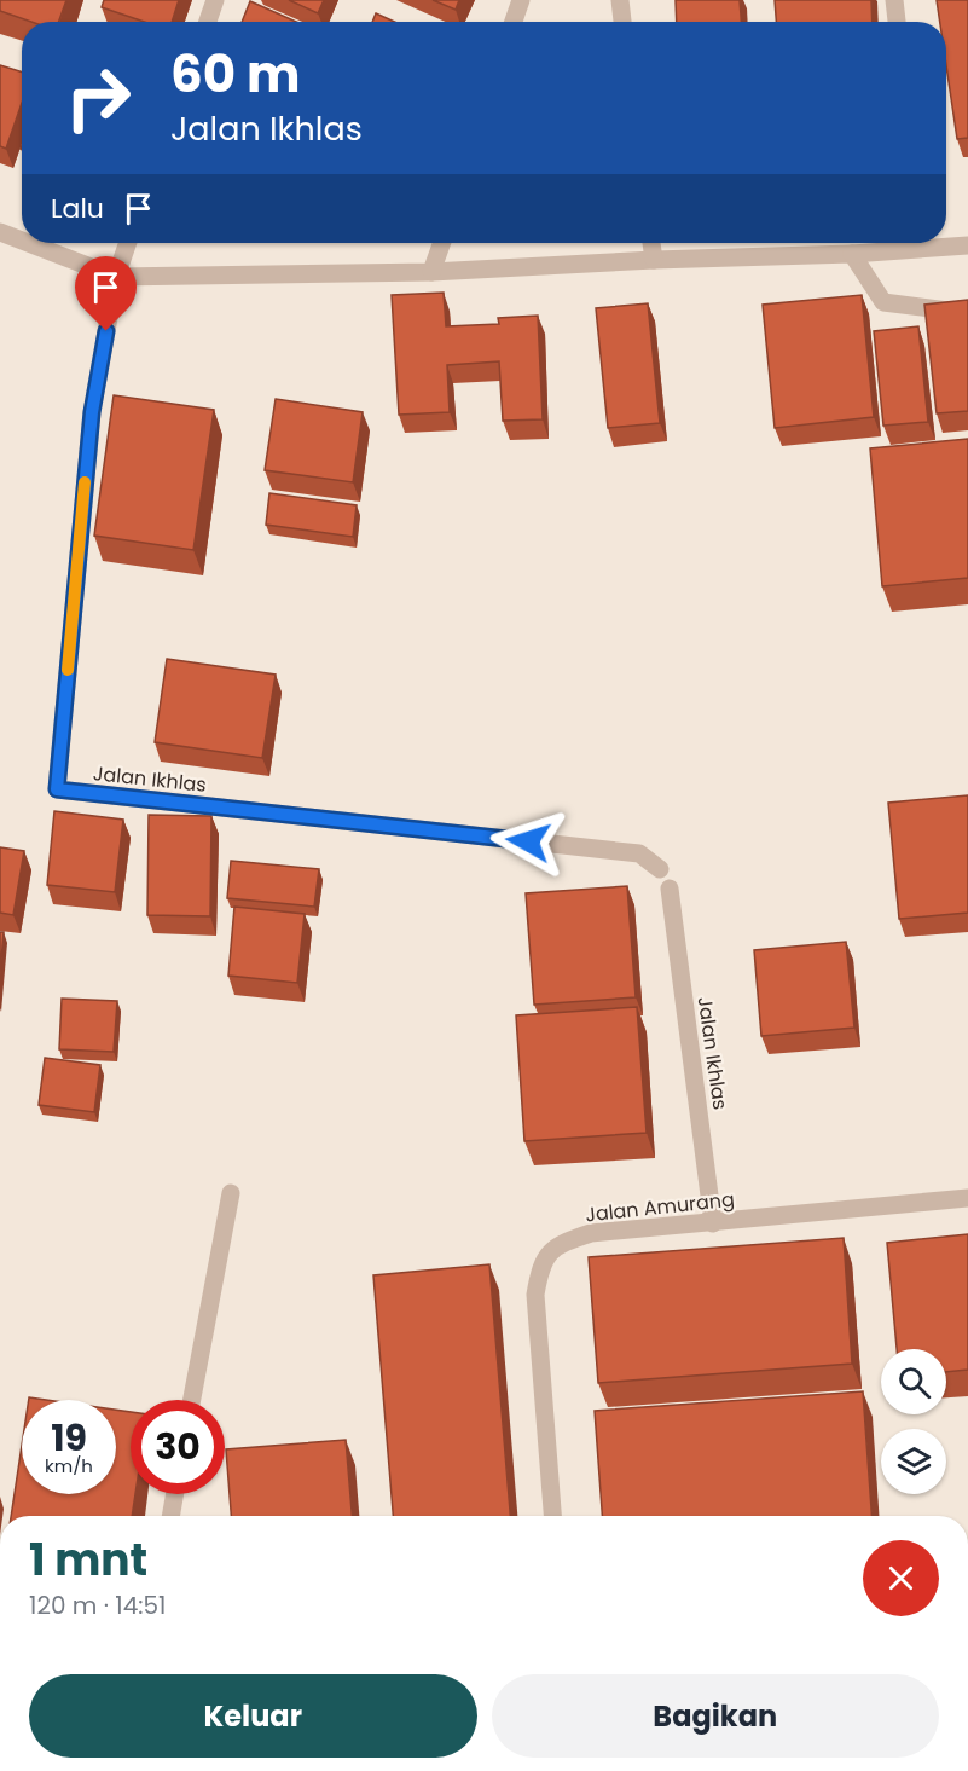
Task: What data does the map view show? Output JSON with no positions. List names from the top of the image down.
{
  "streets": {
    "street": ["Jalan Ikhlas", "Jalan Amurang"]
  },
  "crossings": [
    ["Jalan Ikhlas", "Jalan Amurang"]
  ],
  "page": {
    "turn": ["60 m", "Jalan Ikhlas"],
    "then": "Lalu",
    "speed": "19 km/h",
    "limit": "30",
    "heading": ["1 mnt", "120 m · 14:51"],
    "buttons": ["Keluar", "Bagikan"]
  }
}
